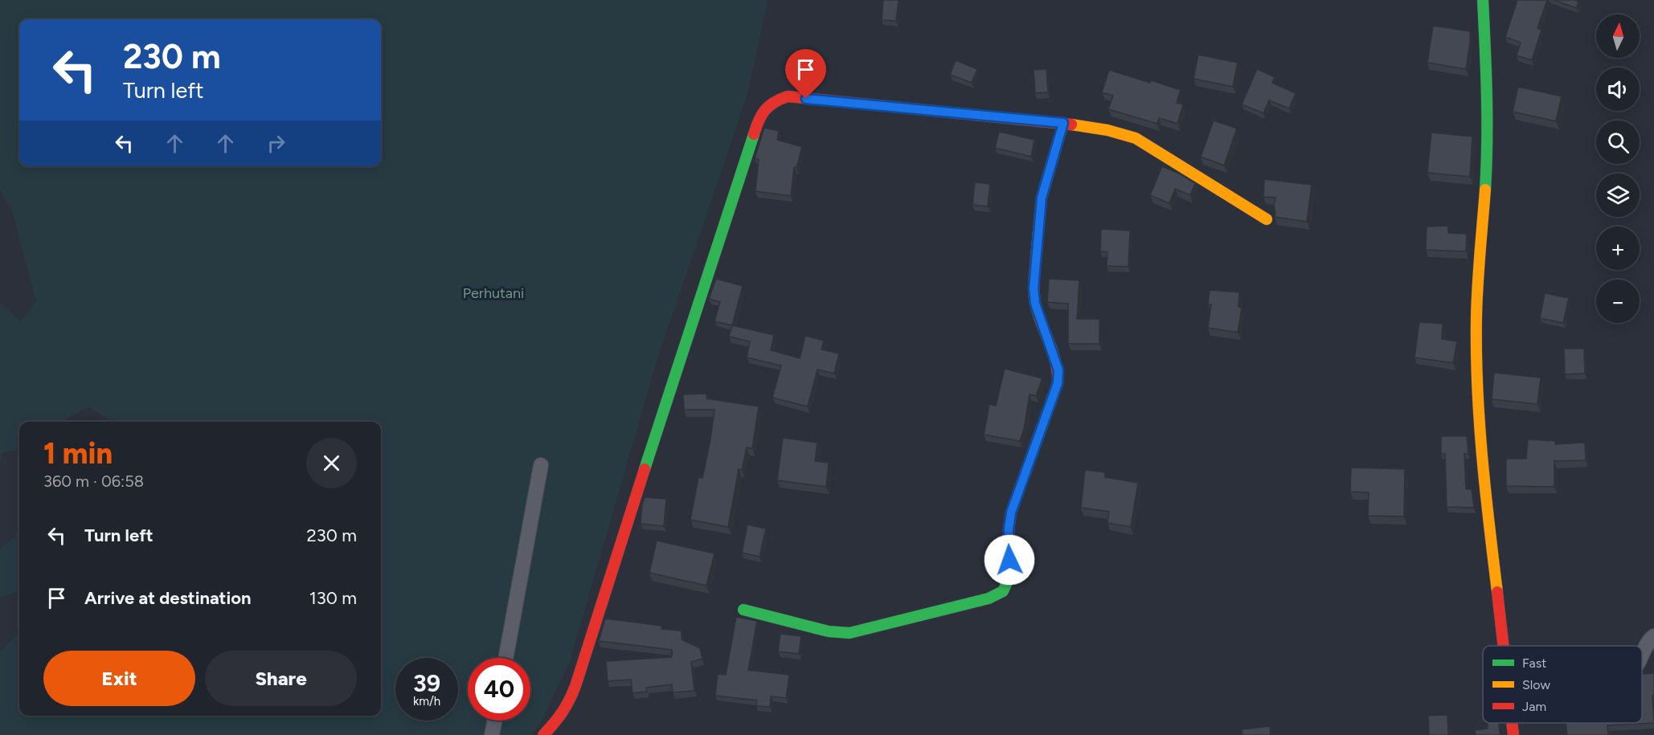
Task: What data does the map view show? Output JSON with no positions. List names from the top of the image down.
{
  "parks": ["Perhutani"],
  "legend": ["Fast", "Slow", "Jam"],
  "north": "top",
  "page": {
    "map_buttons": ["+", "−"],
    "turn": ["230 m", "Turn left"],
    "heading": ["1 min", "360 m · 06:58"],
    "list": [
      {
        "name": "Turn left",
        "value": "230 m"
      },
      {
        "name": "Arrive at destination",
        "value": "130 m"
      }
    ],
    "buttons": ["Exit", "Share"],
    "speed": "39 km/h",
    "limit": "40"
  }
}
